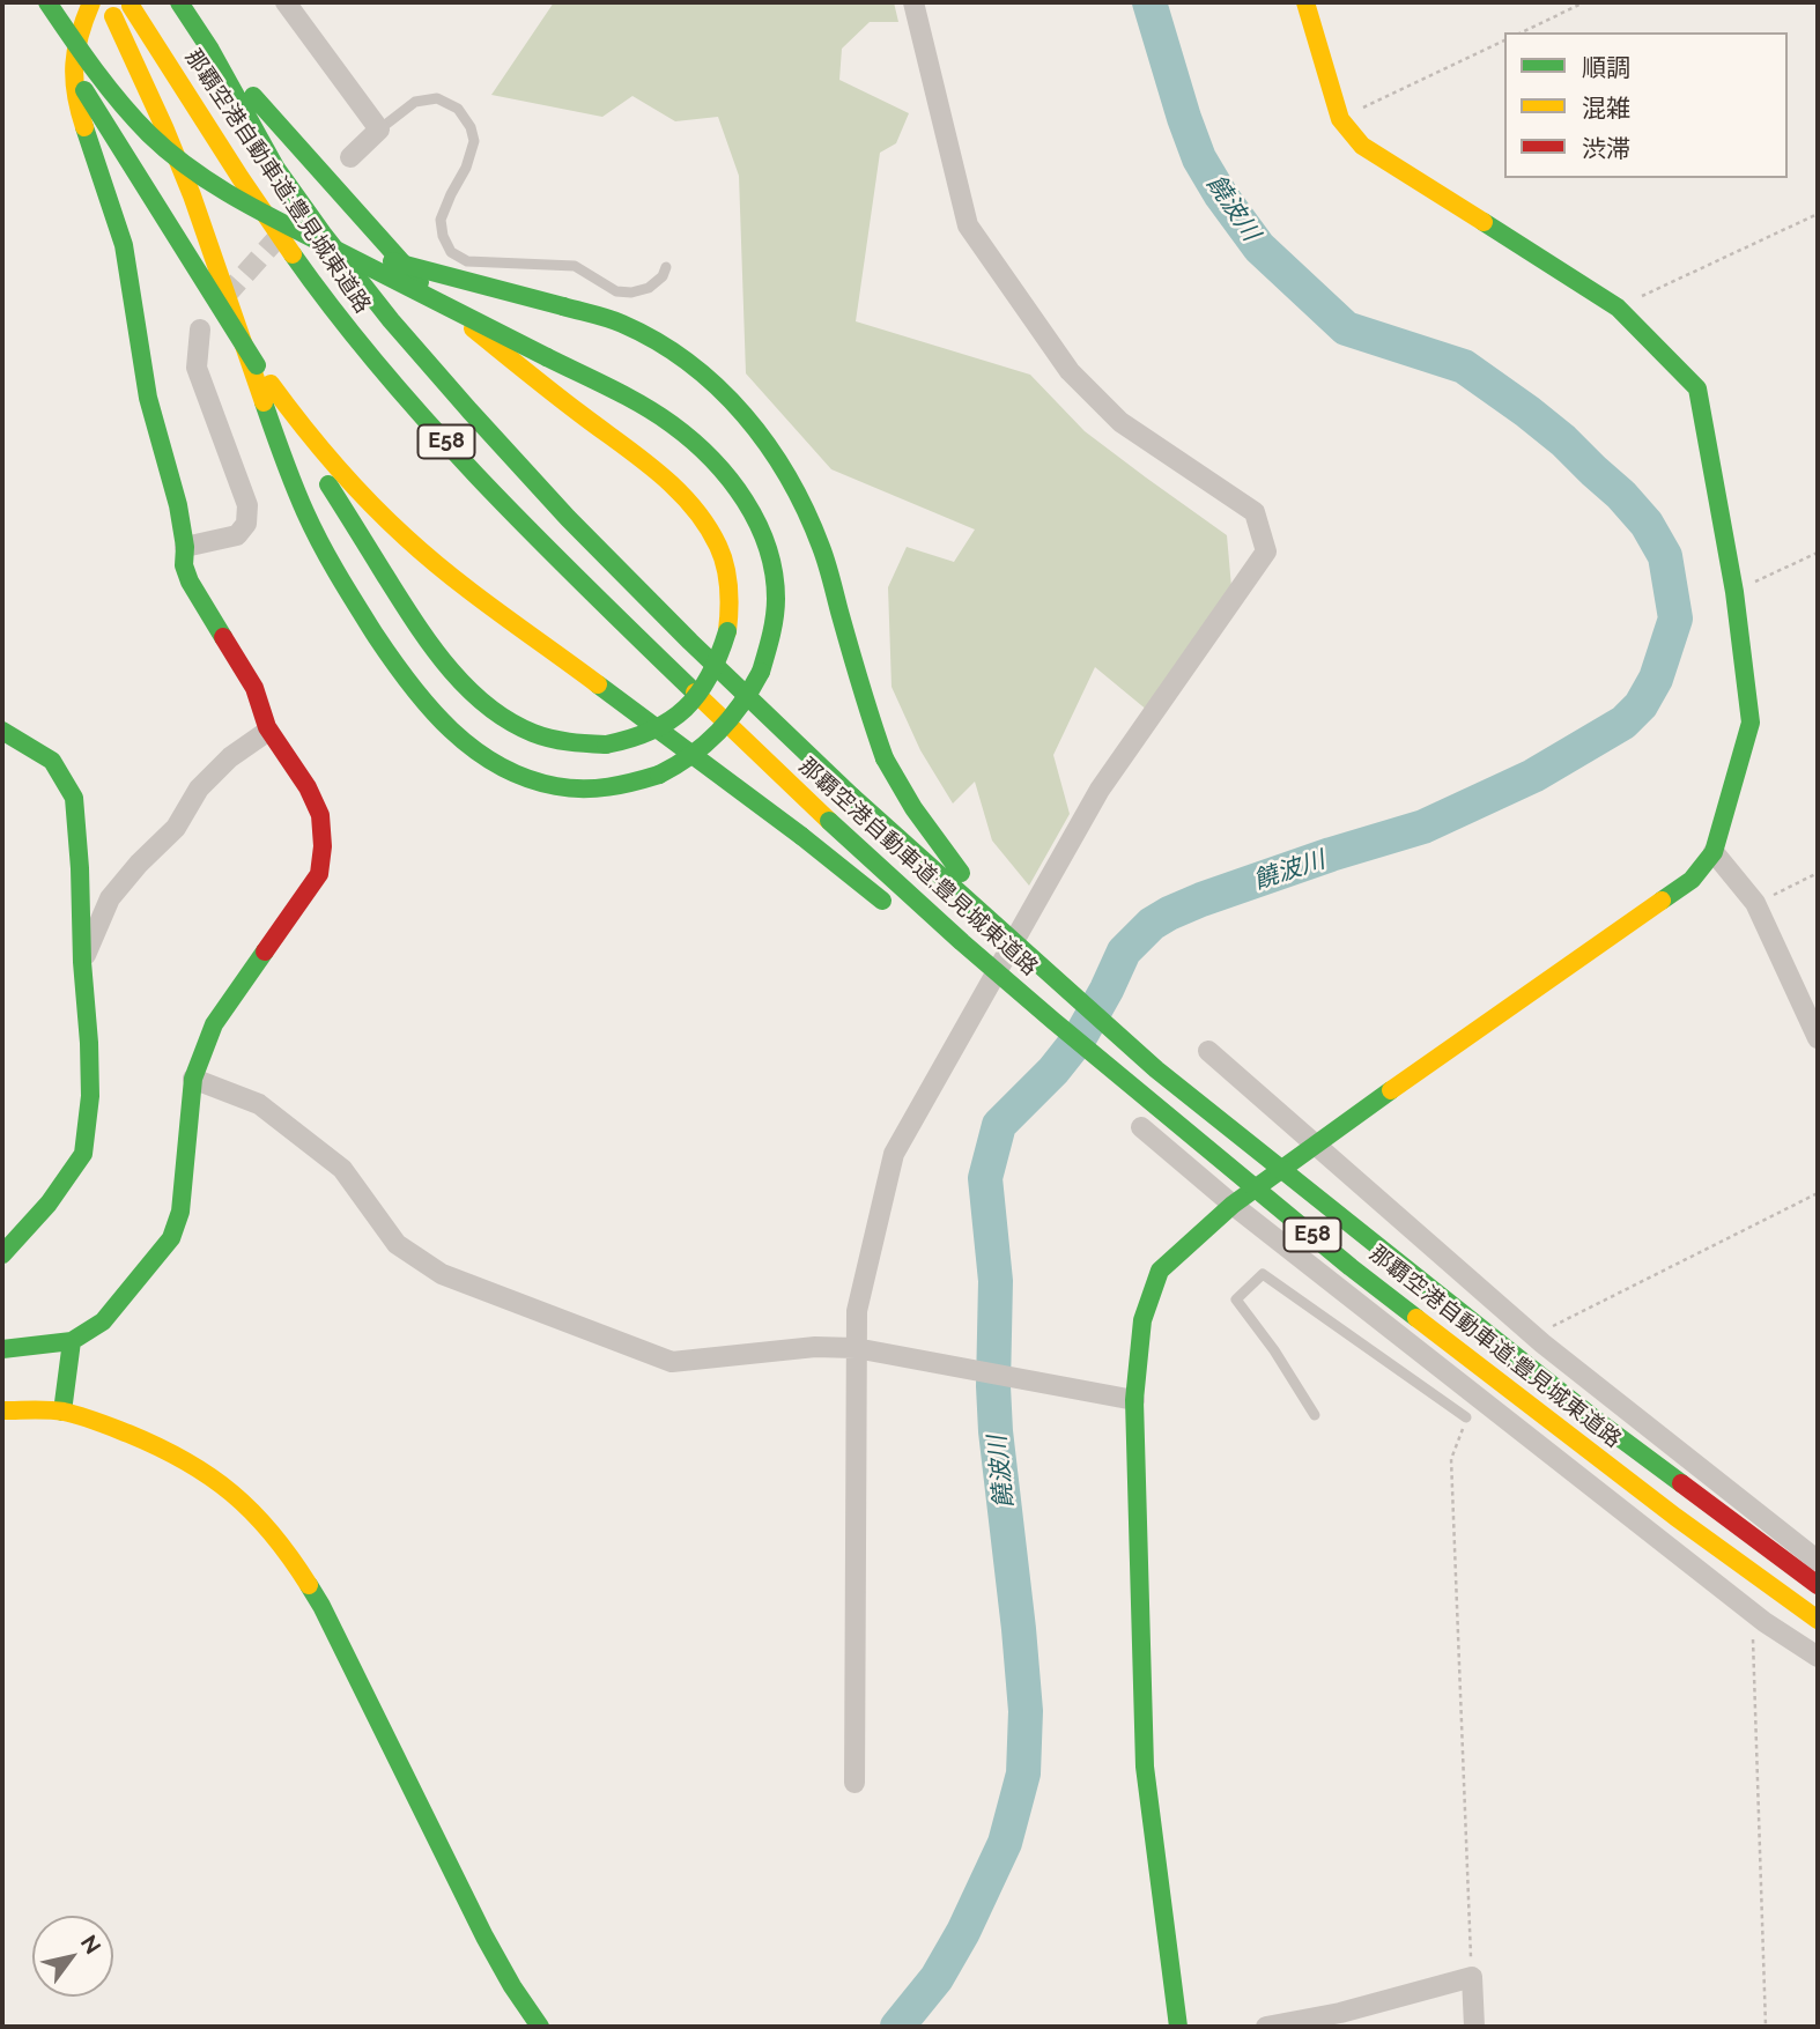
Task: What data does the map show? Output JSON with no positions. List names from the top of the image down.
{
  "streets": {
    "main road": ["那覇空港自動車道;豊見城東道路", "E58"]
  },
  "water": ["饒波川"],
  "legend": ["順調", "混雑", "渋滞"],
  "north": "top right"
}
